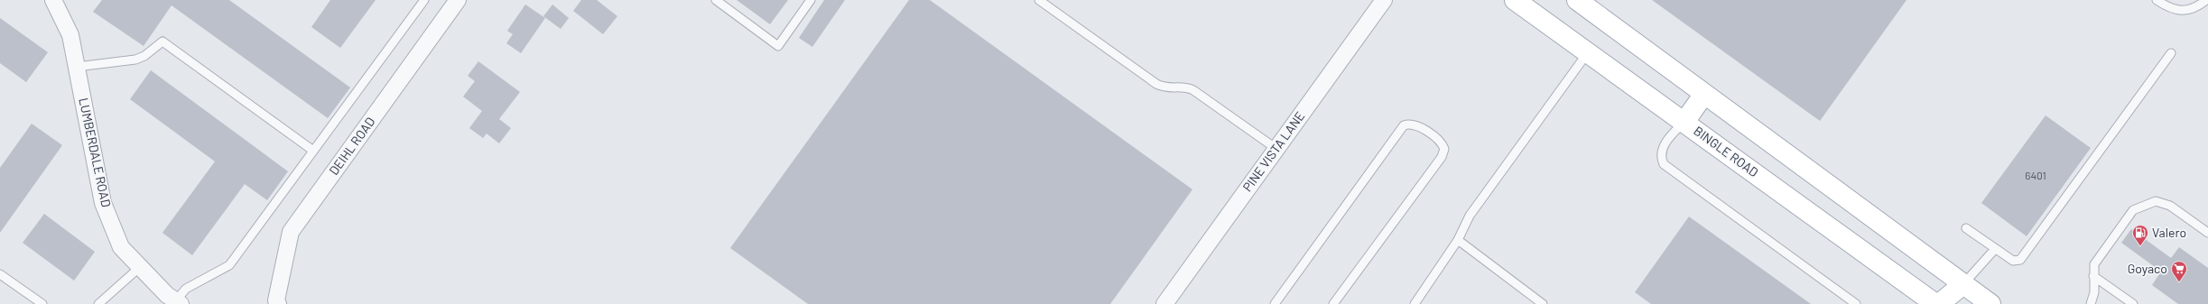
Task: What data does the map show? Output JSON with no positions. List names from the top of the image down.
{
  "streets": {
    "main road": ["BINGLE ROAD"],
    "street": ["DEIHL ROAD", "PINE VISTA LANE", "LUMBERDALE ROAD"]
  },
  "places": {
    "fuel station": ["Valero"],
    "supermarket": ["Goyaco"]
  },
  "house_numbers": ["6401"]
}
